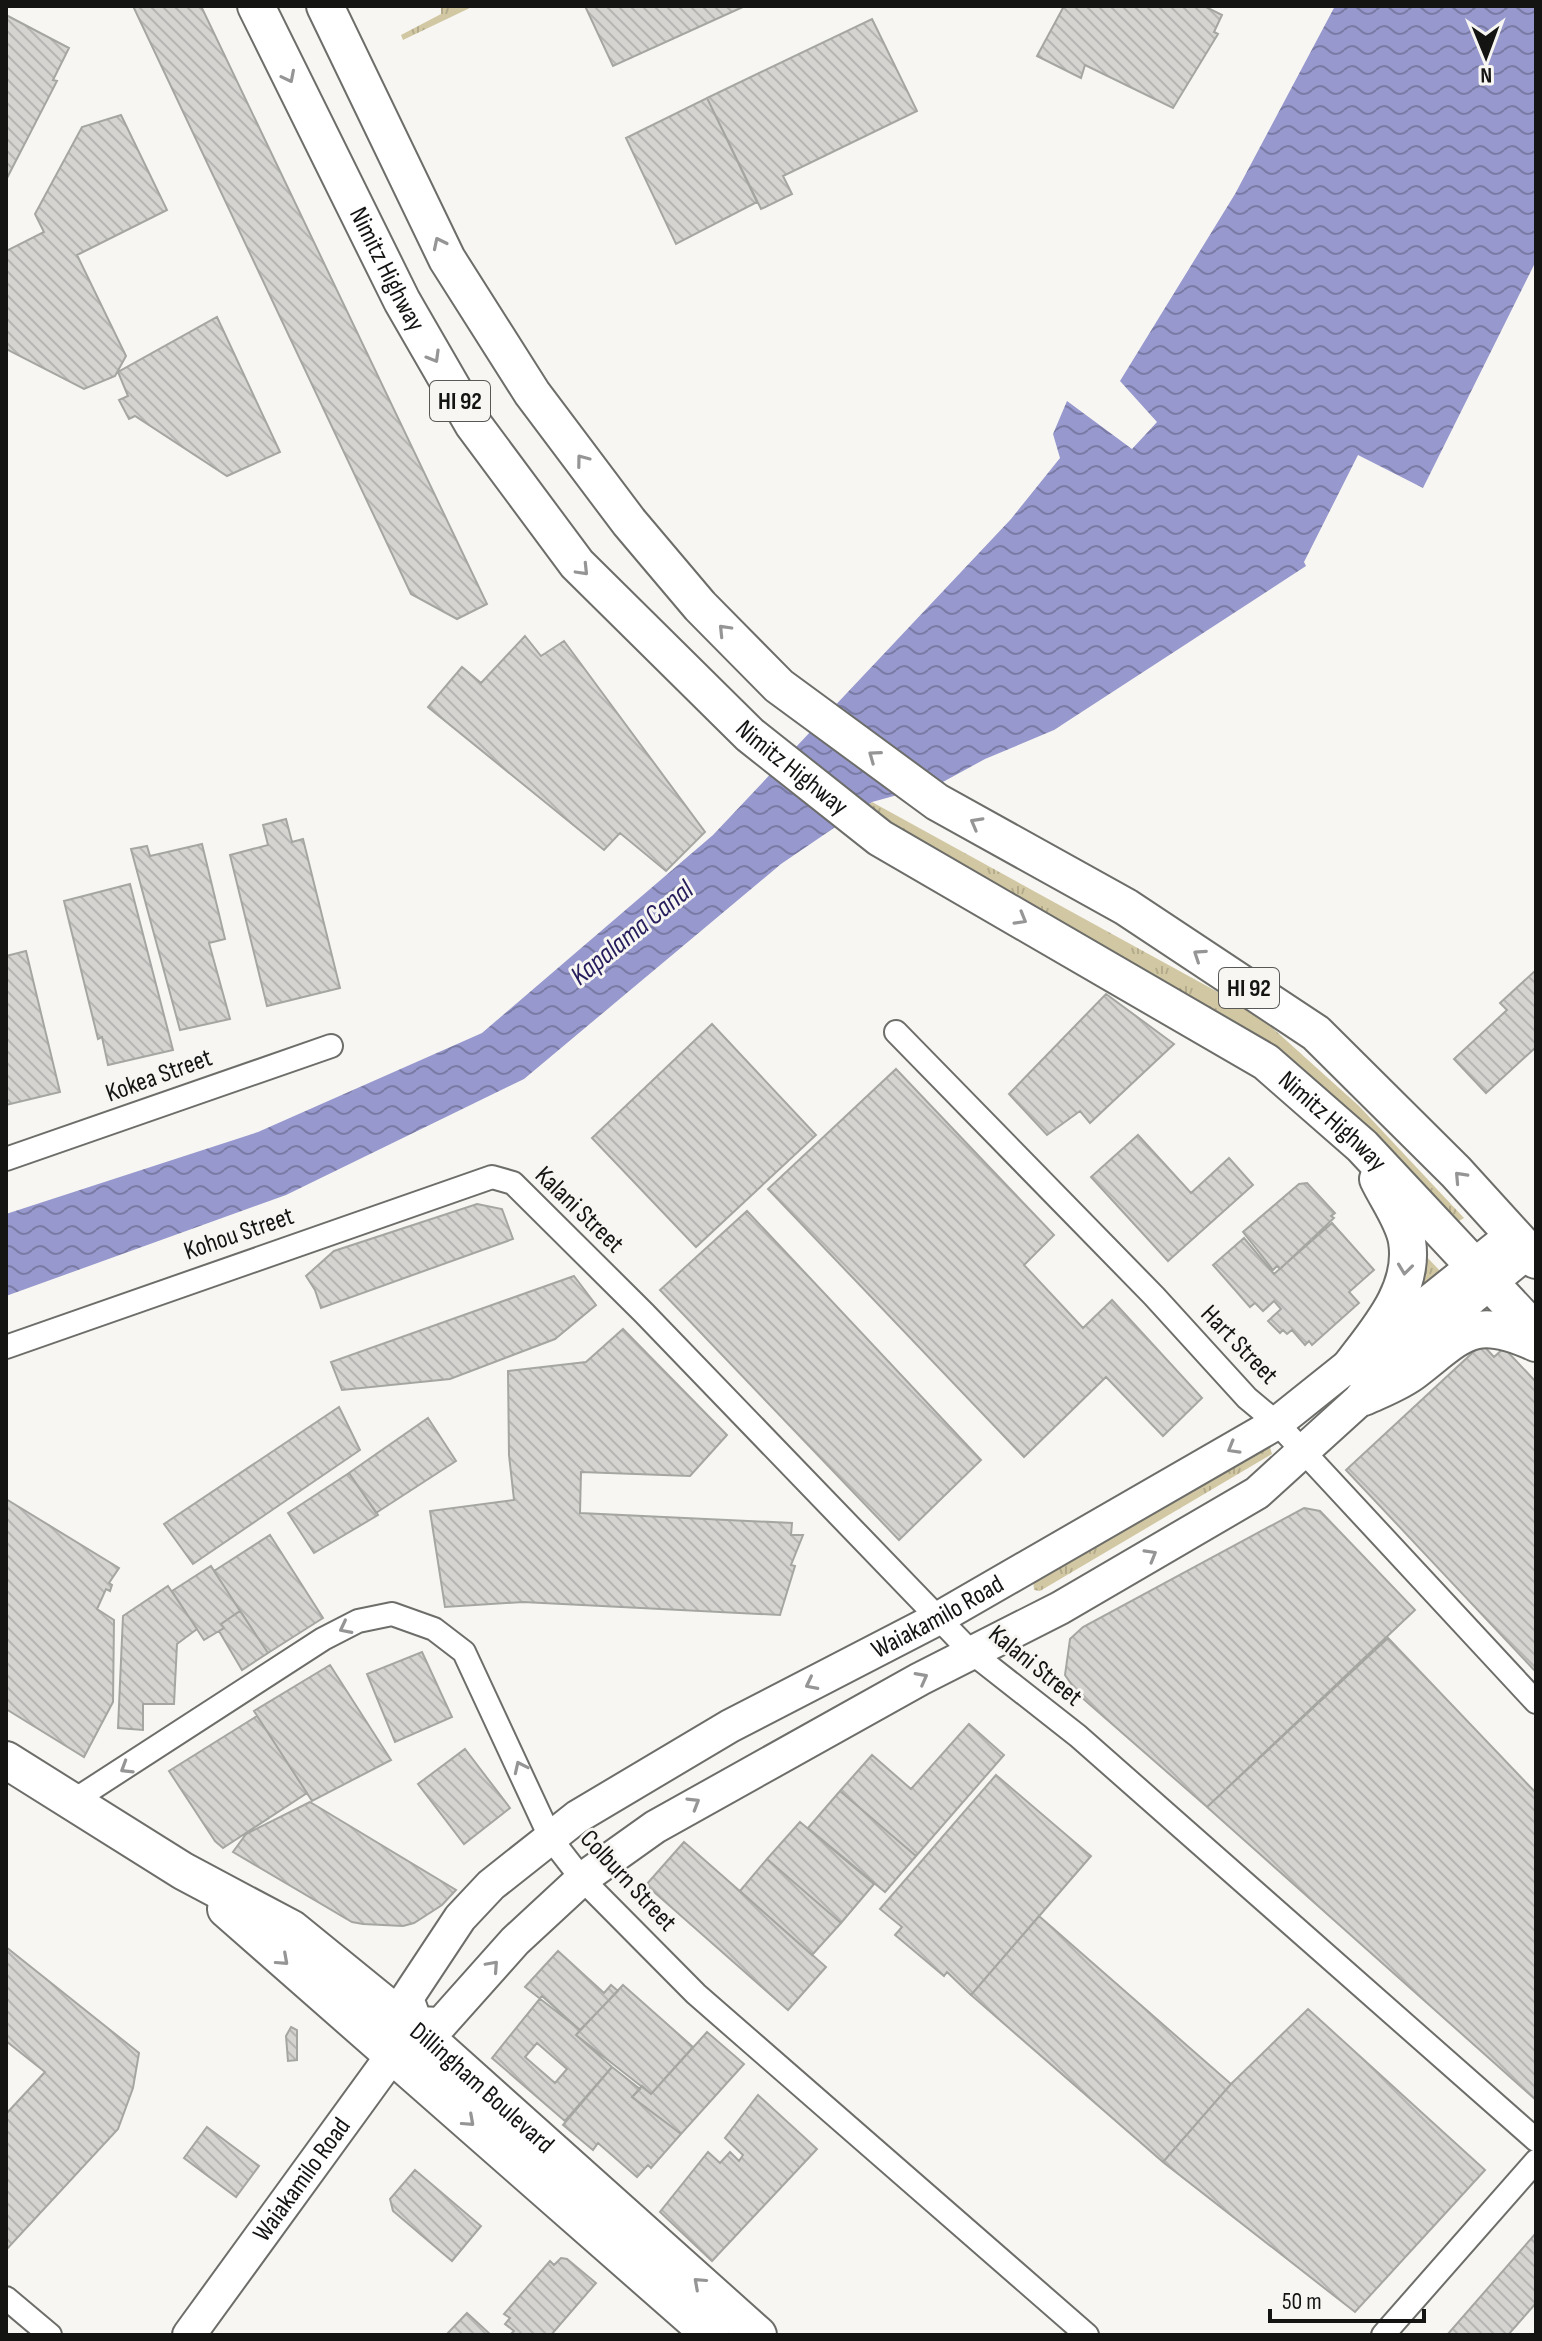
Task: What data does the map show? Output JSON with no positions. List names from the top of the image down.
{
  "streets": {
    "main road": [
      "Nimitz Highway",
      "HI 92",
      "Waiakamilo Road",
      "Dillingham Boulevard"
    ],
    "street": [
      "Kokea Street",
      "Kalani Street",
      "Kohou Street",
      "Hart Street",
      "Colburn Street"
    ]
  },
  "crossings": [
    ["Nimitz Highway", "Waiakamilo Road"],
    ["Kalani Street", "Kohou Street"],
    ["Kalani Street", "Waiakamilo Road"],
    ["Hart Street", "Waiakamilo Road"],
    ["Waiakamilo Road", "Colburn Street"],
    ["Waiakamilo Road", "Dillingham Boulevard"],
    ["Colburn Street", "Dillingham Boulevard"]
  ],
  "water": ["Kapalama Canal"],
  "scale_bar": "50 m",
  "north": "bottom"
}
